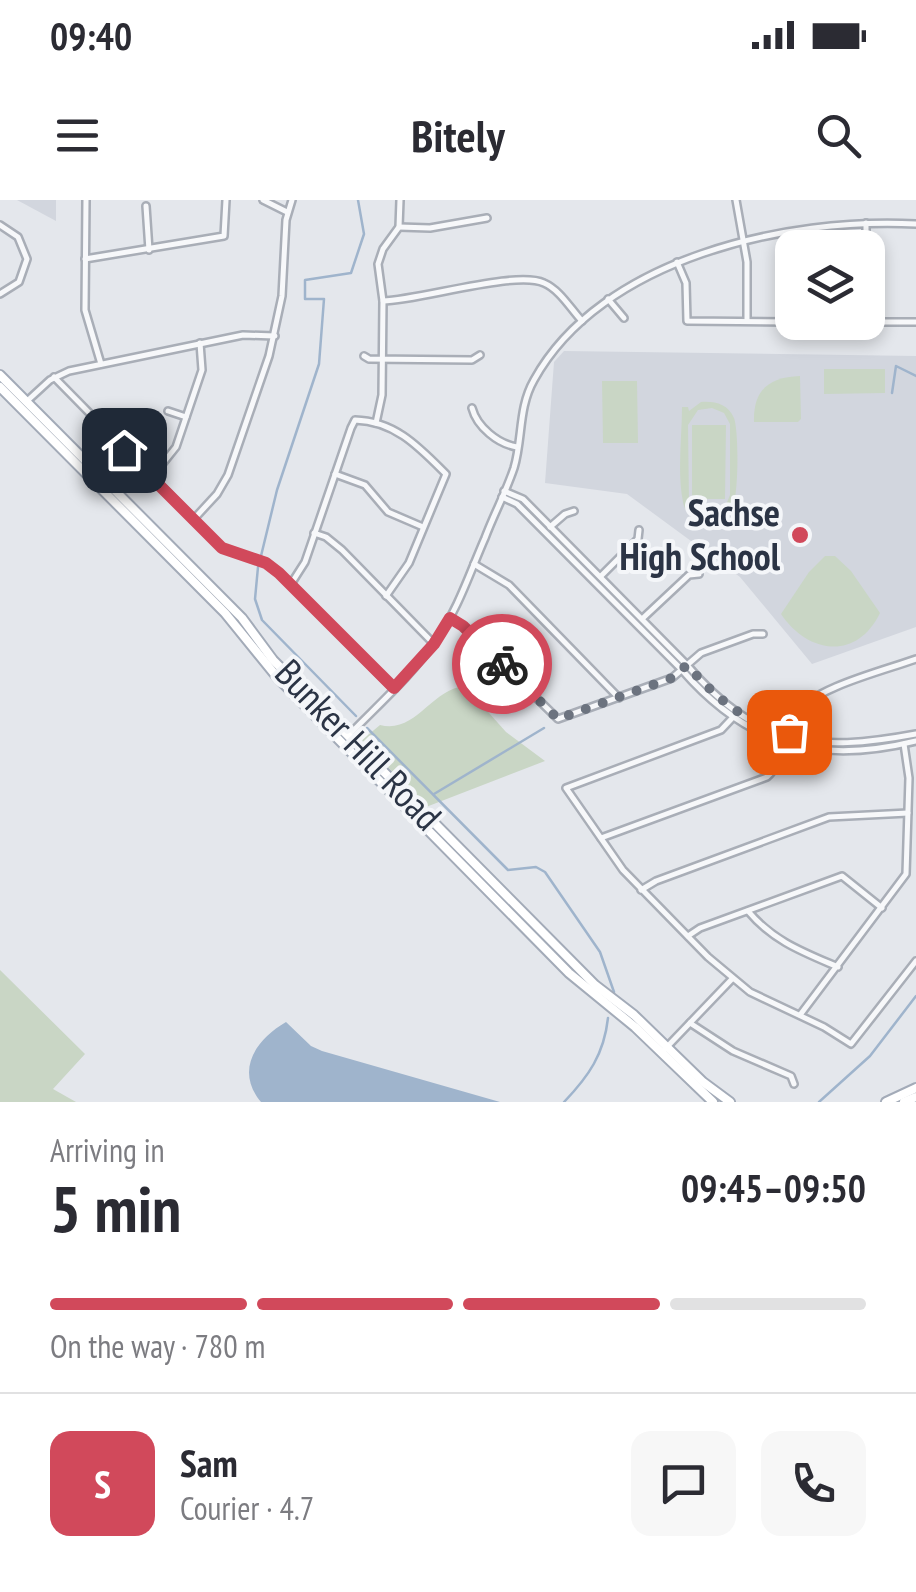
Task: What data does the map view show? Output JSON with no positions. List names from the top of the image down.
{
  "streets": {
    "main road": ["Bunker Hill Road"]
  },
  "places": ["Sachse High School"],
  "page": {
    "status": "09:40",
    "header": "Bitely",
    "heading": ["5 min", "Arriving in", "09:45–09:50"],
    "panel": ["Sam", "Courier · 4.7"],
    "bar": "On the way · 780 m",
    "round": "S"
  }
}
